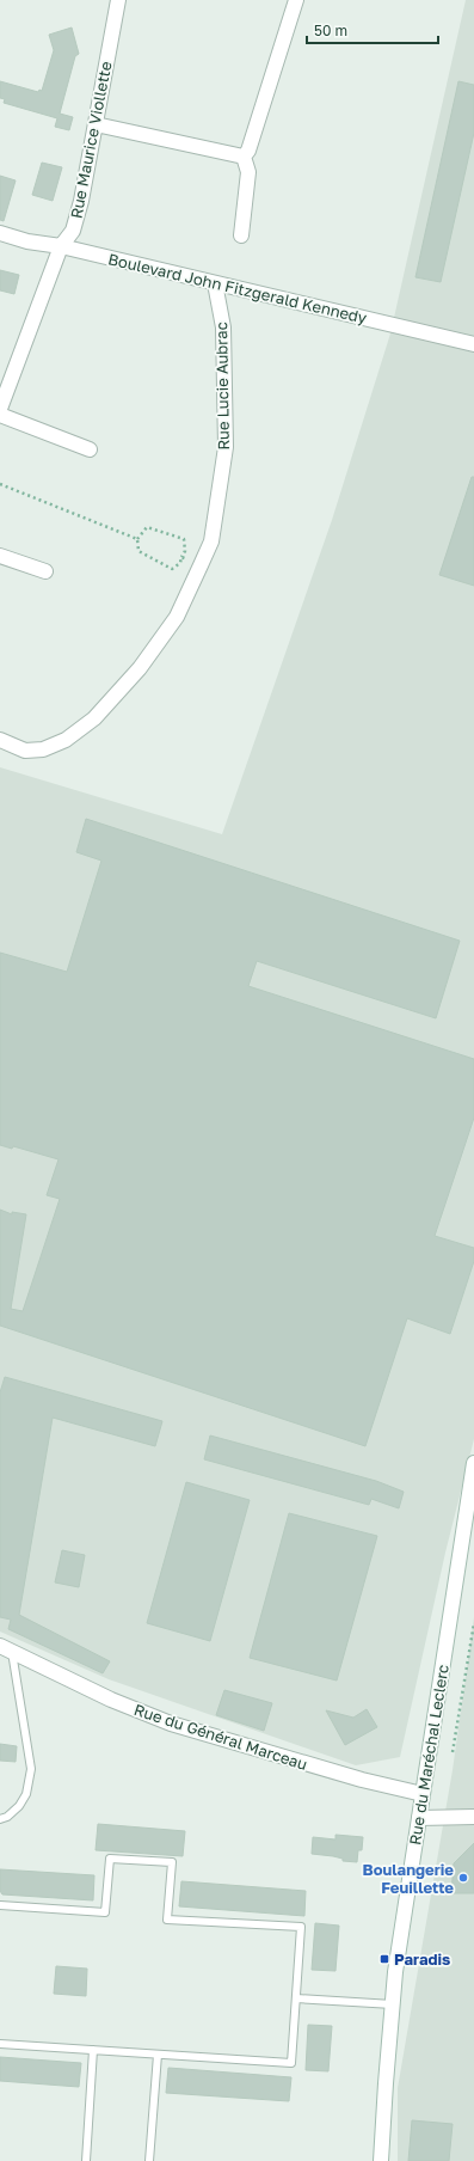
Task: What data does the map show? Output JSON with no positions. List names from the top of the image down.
{
  "streets": {
    "street": [
      "Rue Maurice Viollette",
      "Boulevard John Fitzgerald Kennedy",
      "Rue Lucie Aubrac",
      "Rue du Général Marceau",
      "Rue du Maréchal Leclerc"
    ]
  },
  "crossings": [
    ["Rue Maurice Viollette", "Boulevard John Fitzgerald Kennedy"],
    ["Boulevard John Fitzgerald Kennedy", "Rue Lucie Aubrac"],
    ["Rue du Général Marceau", "Rue du Maréchal Leclerc"]
  ],
  "places": {
    "other": ["Boulangerie Feuillette"],
    "transit": ["Paradis"]
  },
  "scale_bar": "50 m"
}
